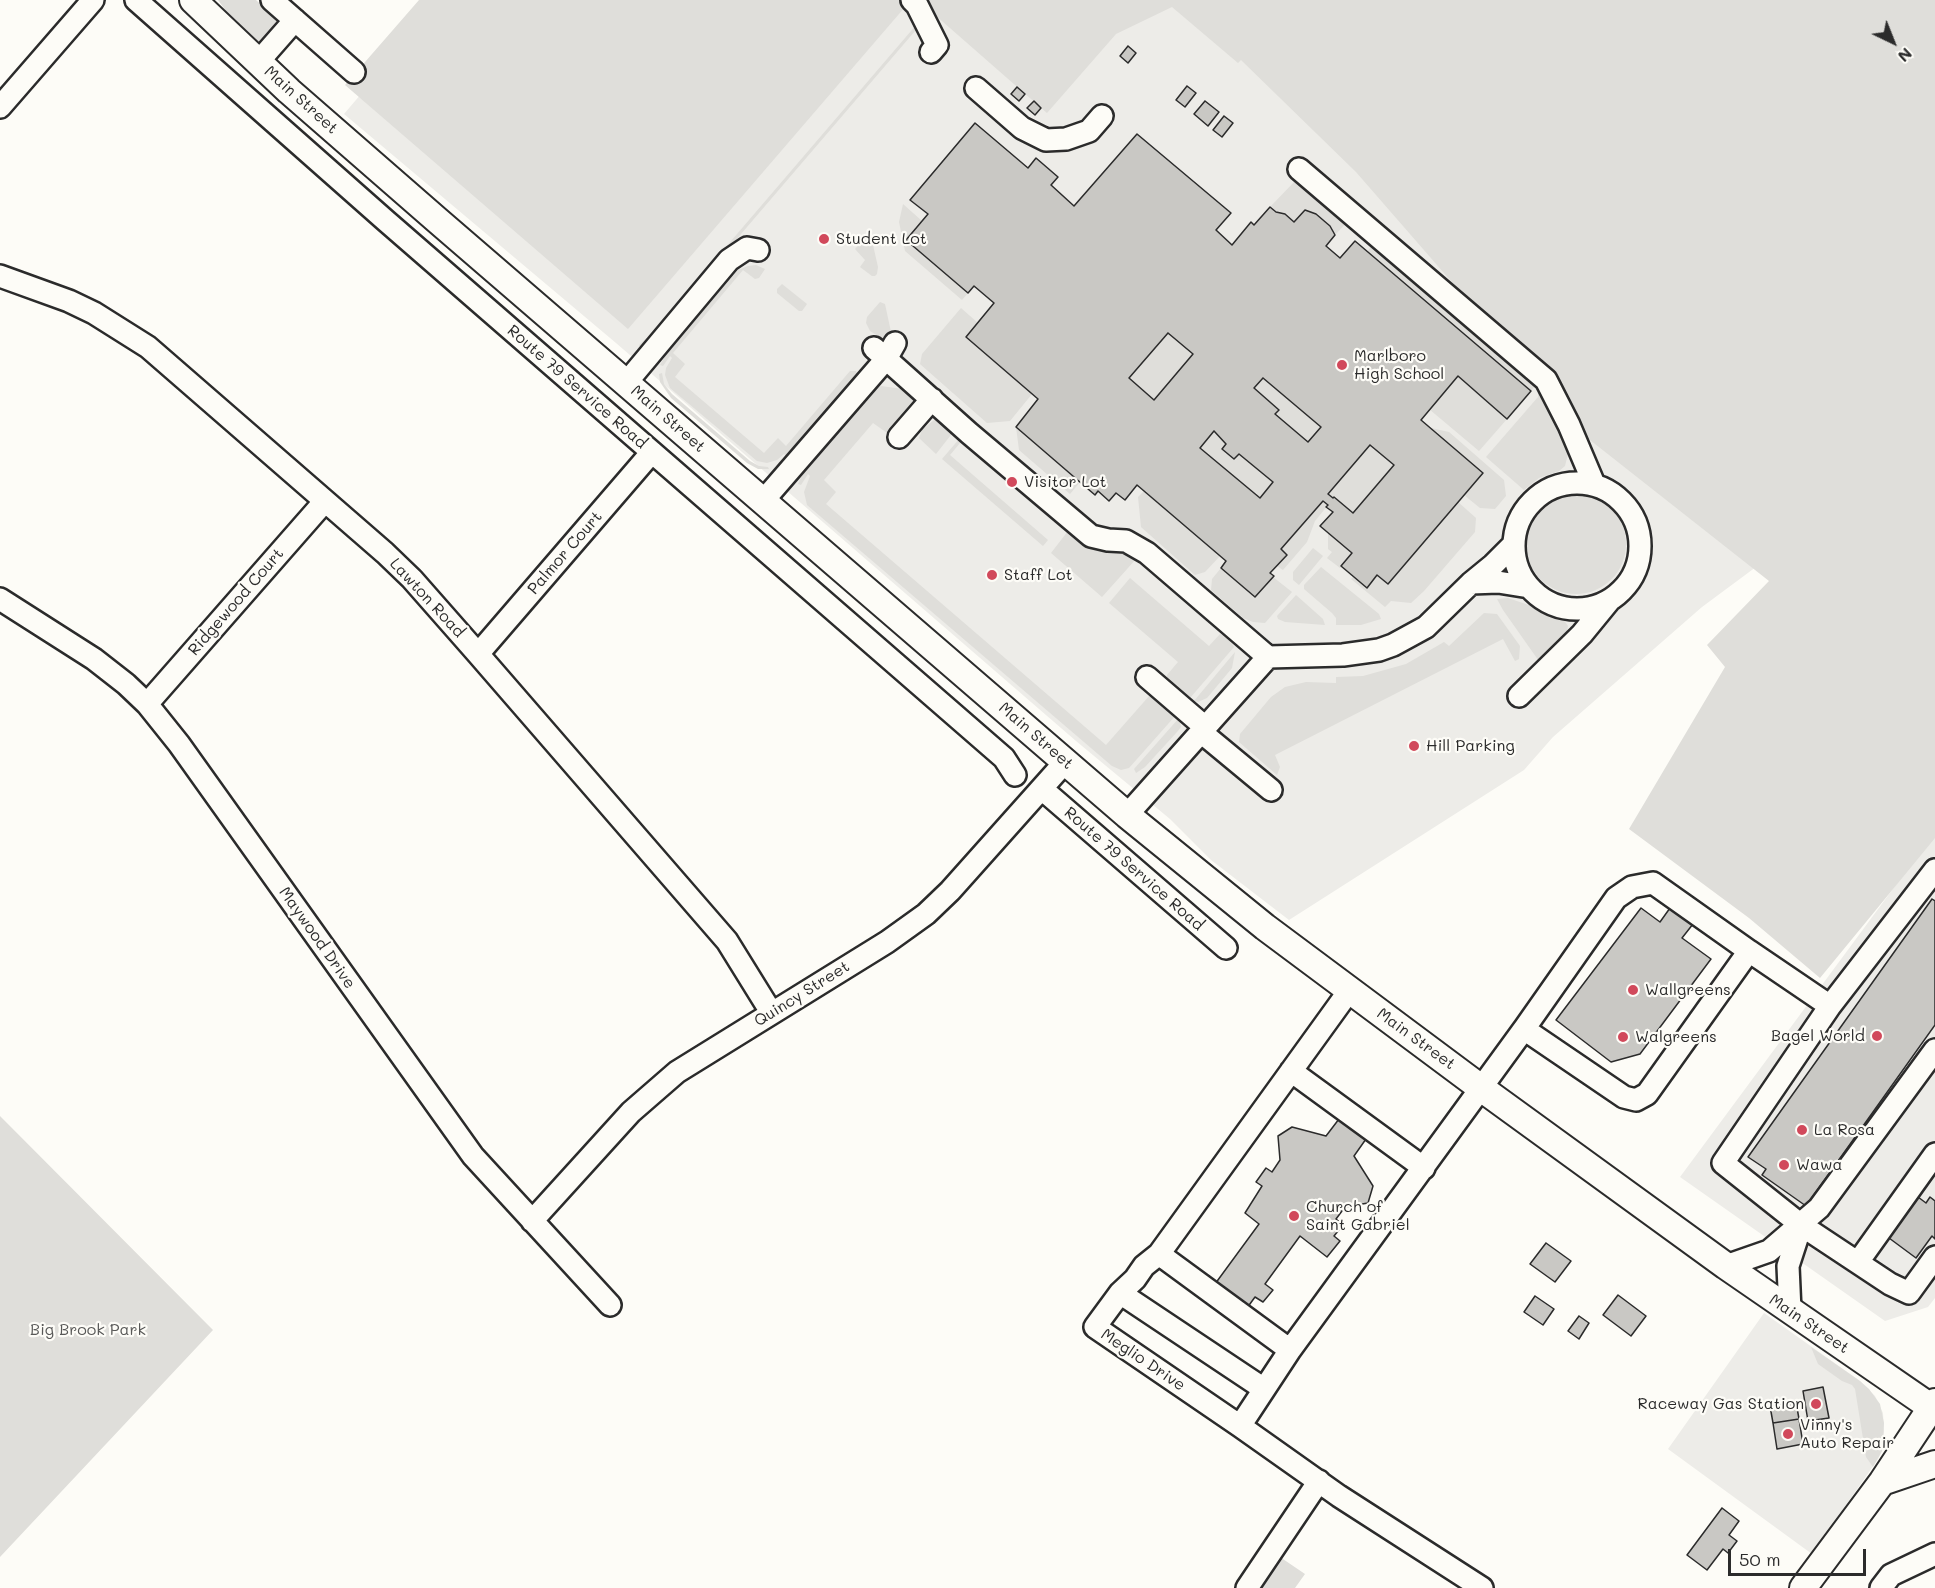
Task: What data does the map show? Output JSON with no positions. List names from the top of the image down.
{
  "streets": {
    "main road": ["Main Street"],
    "street": [
      "Route 79 Service Road",
      "Palmor Court",
      "Lawton Road",
      "Ridgewood Court",
      "Maywood Drive",
      "Quincy Street",
      "Meglio Drive"
    ]
  },
  "crossings": [
    ["Main Street", "Quincy Street"],
    ["Main Street", "Meglio Drive"],
    ["Route 79 Service Road", "Palmor Court"],
    ["Route 79 Service Road", "Quincy Street"],
    ["Palmor Court", "Lawton Road"],
    ["Lawton Road", "Ridgewood Court"],
    ["Lawton Road", "Quincy Street"],
    ["Ridgewood Court", "Maywood Drive"],
    ["Maywood Drive", "Quincy Street"]
  ],
  "parks": ["Big Brook Park"],
  "places": [
    "Student Lot",
    "Marlboro High School",
    "Visitor Lot",
    "Staff Lot",
    "Hill Parking",
    "Wallgreens",
    "Bagel World",
    "Walgreens",
    "La Rosa",
    "Wawa",
    "Church of Saint Gabriel",
    "Raceway Gas Station",
    "Vinny's Auto Repair"
  ],
  "scale_bar": "50 m",
  "north": "bottom right"
}
